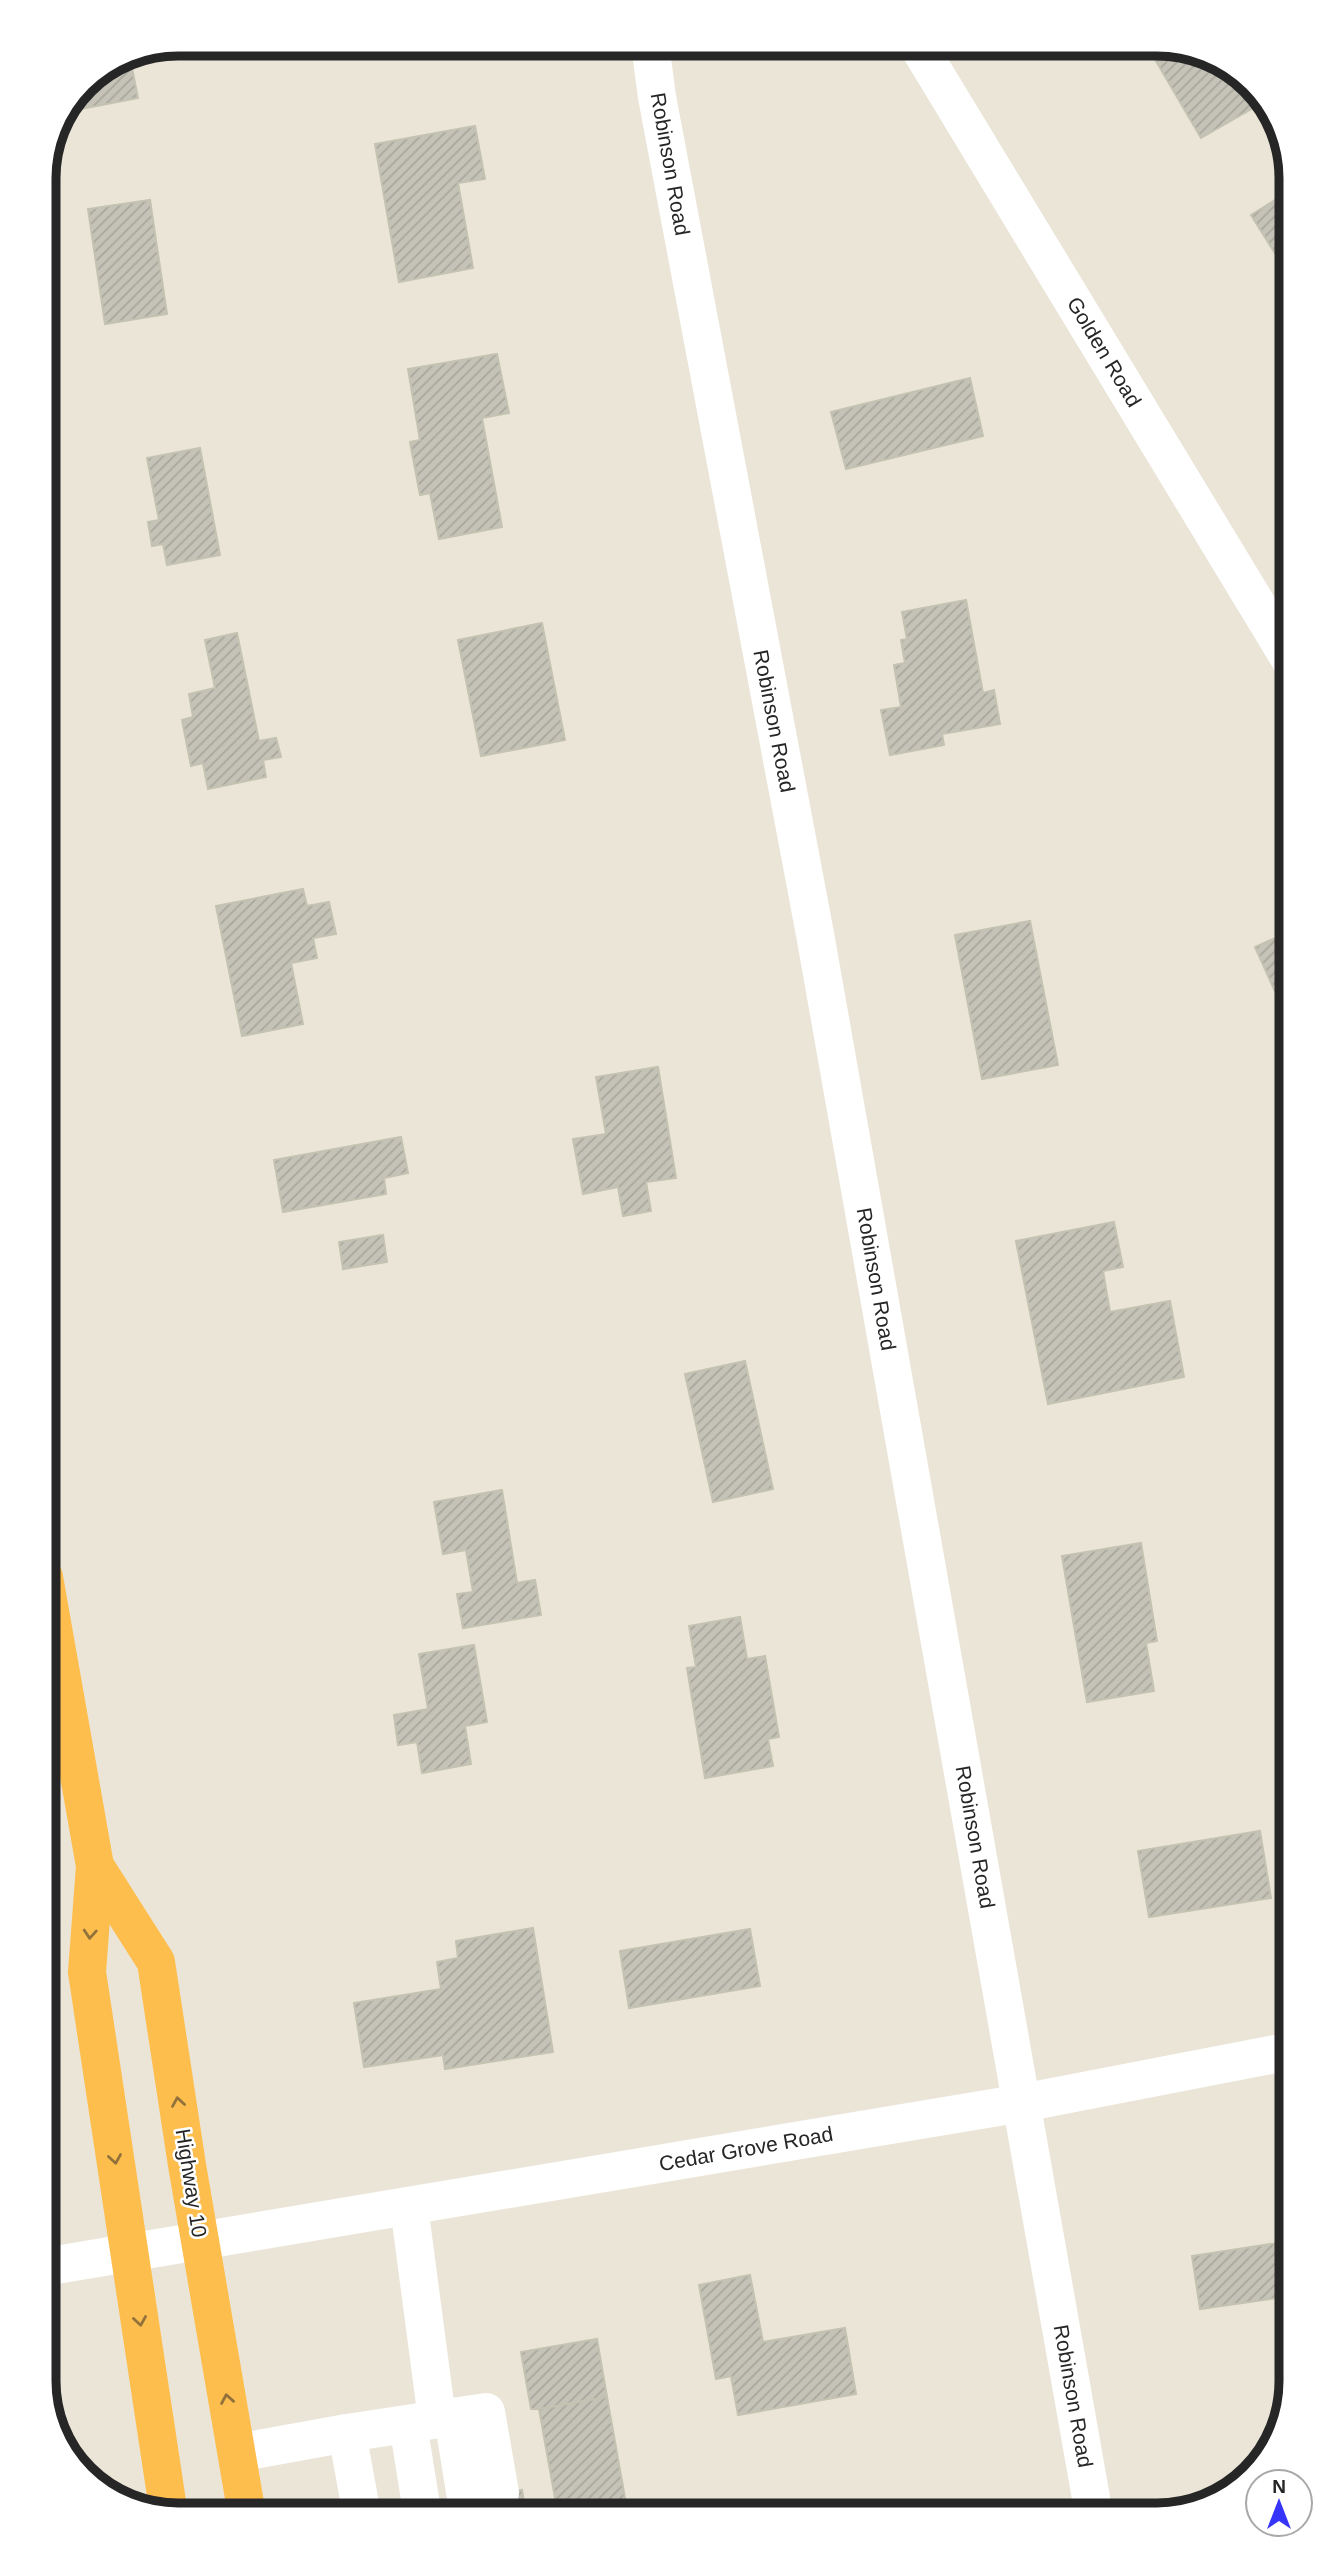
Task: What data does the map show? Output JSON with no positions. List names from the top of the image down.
{
  "streets": {
    "highway": ["Highway 10"],
    "street": ["Robinson Road", "Golden Road", "Cedar Grove Road"]
  },
  "crossings": [
    ["Robinson Road", "Cedar Grove Road"],
    ["Cedar Grove Road", "Highway 10"]
  ],
  "north": "top"
}
